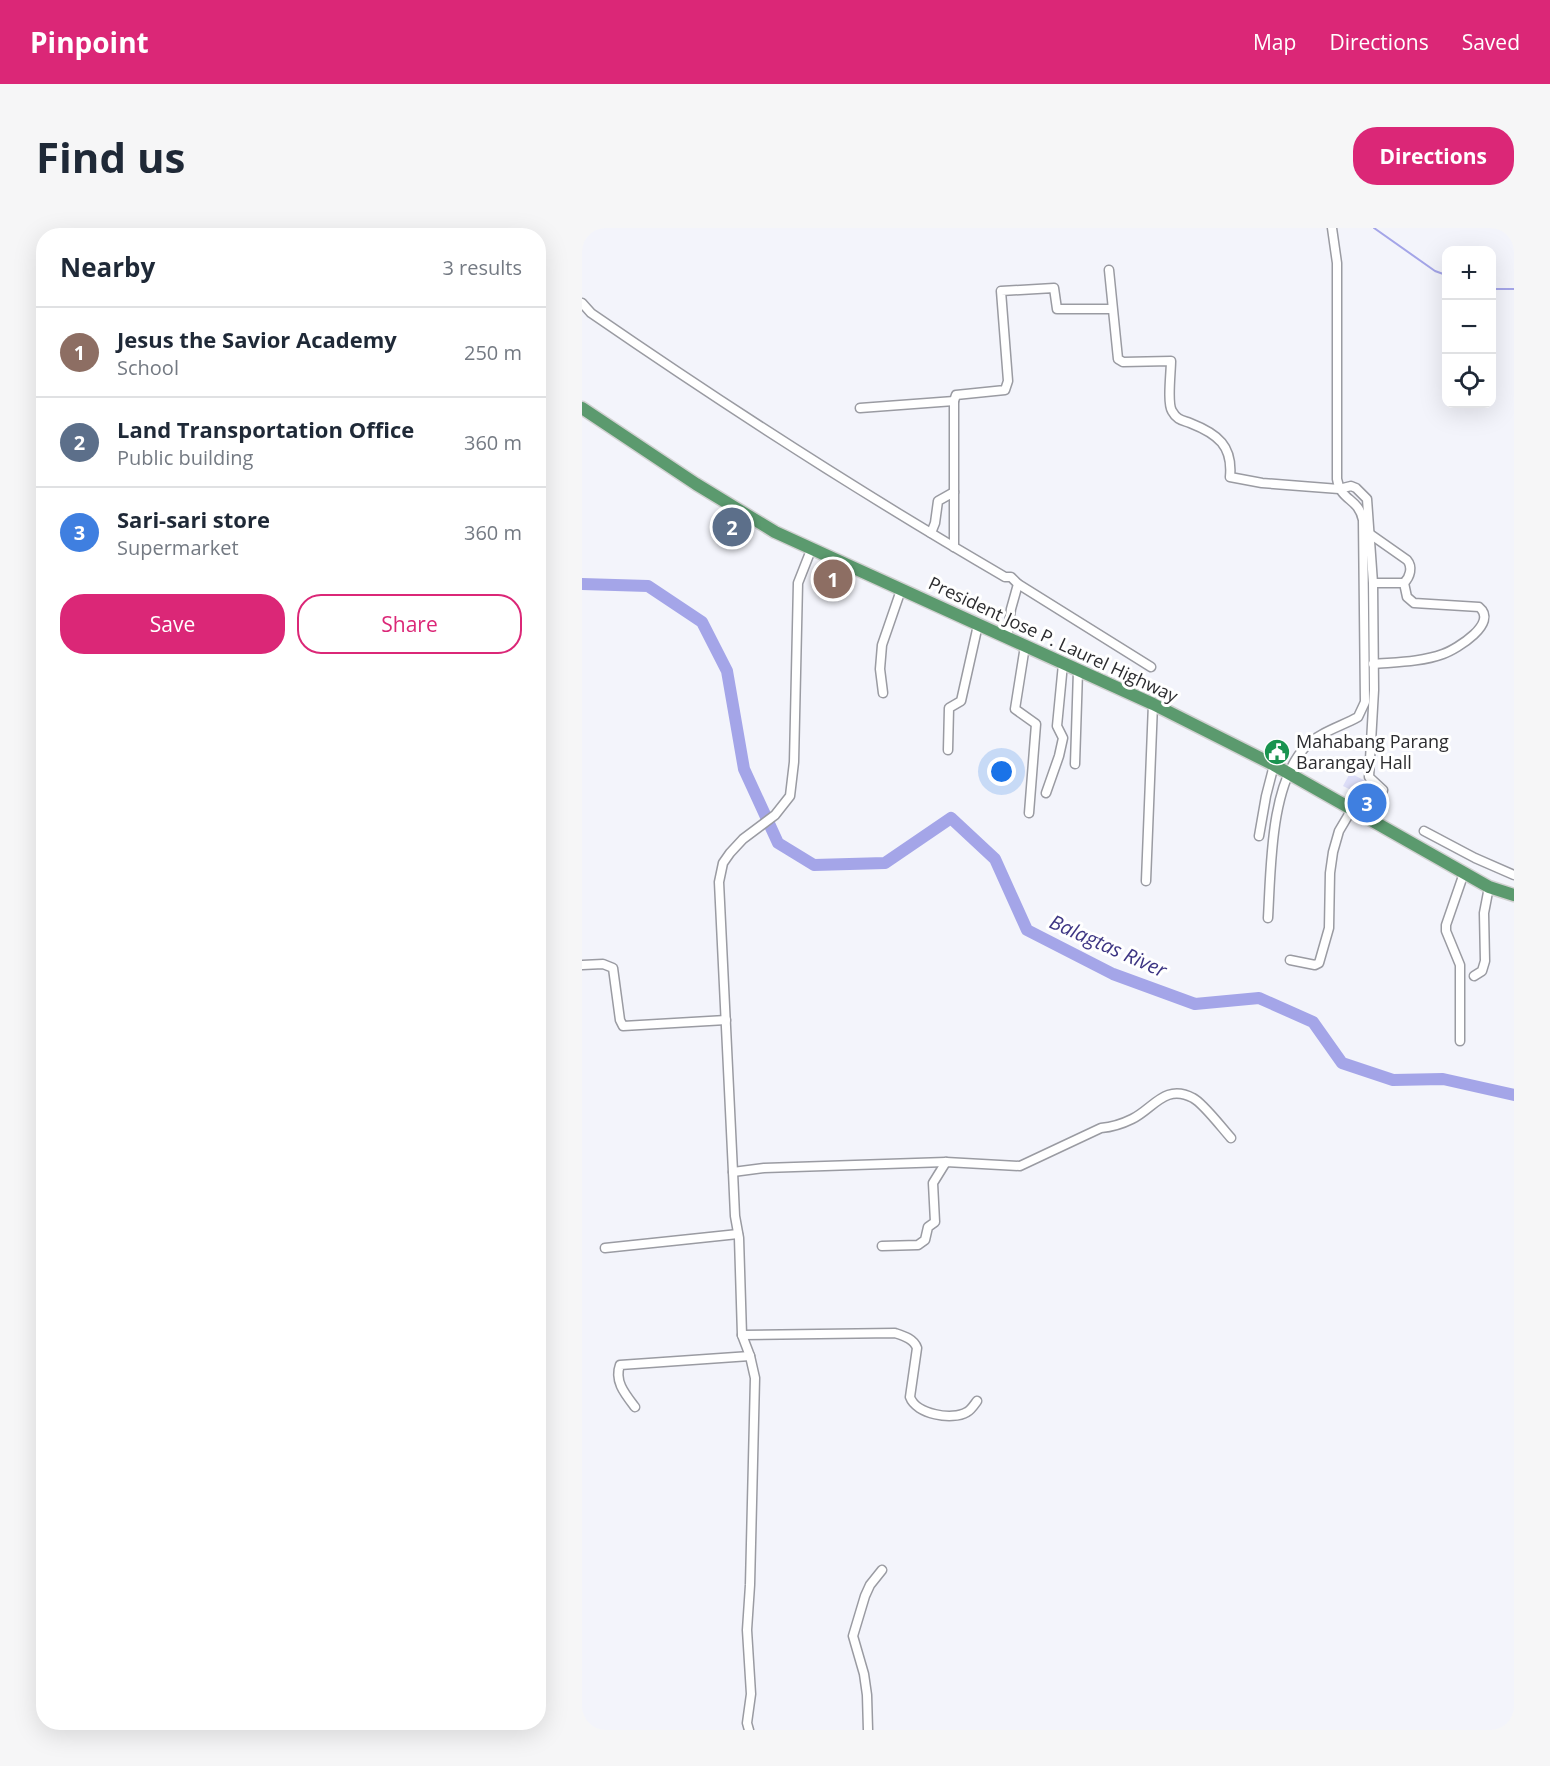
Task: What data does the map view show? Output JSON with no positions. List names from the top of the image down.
{
  "streets": {
    "highway": ["President Jose P. Laurel Highway"]
  },
  "water": ["Balagtas River"],
  "places": {
    "public building": ["Mahabang Parang Barangay Hall"]
  },
  "page": {
    "header": "Pinpoint",
    "nav": ["Map", "Directions", "Saved"],
    "buttons": [
      "Directions",
      ["Save", "Share"]
    ],
    "title": "Find us",
    "heading": ["Nearby", "3 results"],
    "map_buttons": ["+", "−"],
    "list": [
      {
        "mark": "1",
        "name": "Jesus the Savior Academy",
        "note": "School",
        "value": "250 m"
      },
      {
        "mark": "2",
        "name": "Land Transportation Office",
        "note": "Public building",
        "value": "360 m"
      },
      {
        "mark": "3",
        "name": "Sari-sari store",
        "note": "Supermarket",
        "value": "360 m"
      }
    ],
    "pins": ["2", "1", "3"]
  }
}
